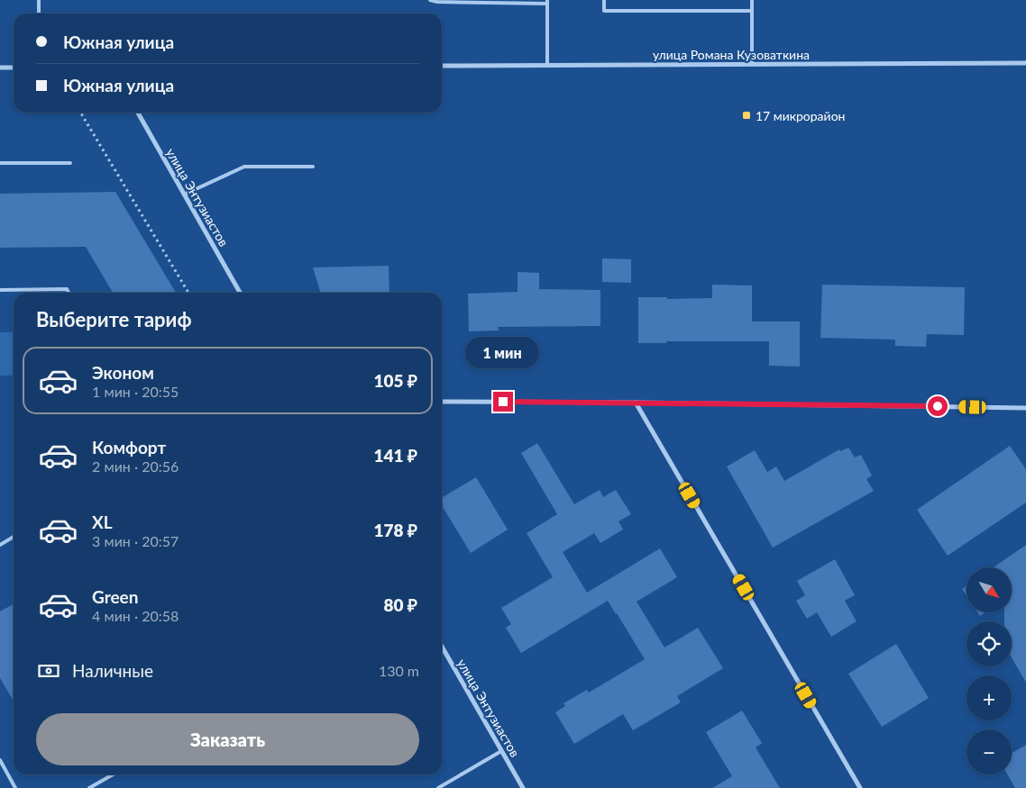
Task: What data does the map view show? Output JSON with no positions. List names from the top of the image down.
{
  "streets": {
    "street": ["улица Романа Кузоваткина", "улица Энтузиастов"]
  },
  "places": {
    "transit": ["17 микрорайон"]
  },
  "north": "bottom right",
  "page": {
    "banner": ["Южная улица", "Южная улица"],
    "heading": "Выберите тариф",
    "bubble": "1 мин",
    "list": [
      {
        "name": "Эконом",
        "note": "1 мин · 20:55",
        "value": "105 ₽"
      },
      {
        "name": "Комфорт",
        "note": "2 мин · 20:56",
        "value": "141 ₽"
      },
      {
        "name": "XL",
        "note": "3 мин · 20:57",
        "value": "178 ₽"
      },
      {
        "name": "Green",
        "note": "4 мин · 20:58",
        "value": "80 ₽"
      }
    ],
    "map_buttons": ["+", "−"],
    "pay": ["Наличные", "130 m"],
    "buttons": "Заказать"
  }
}
